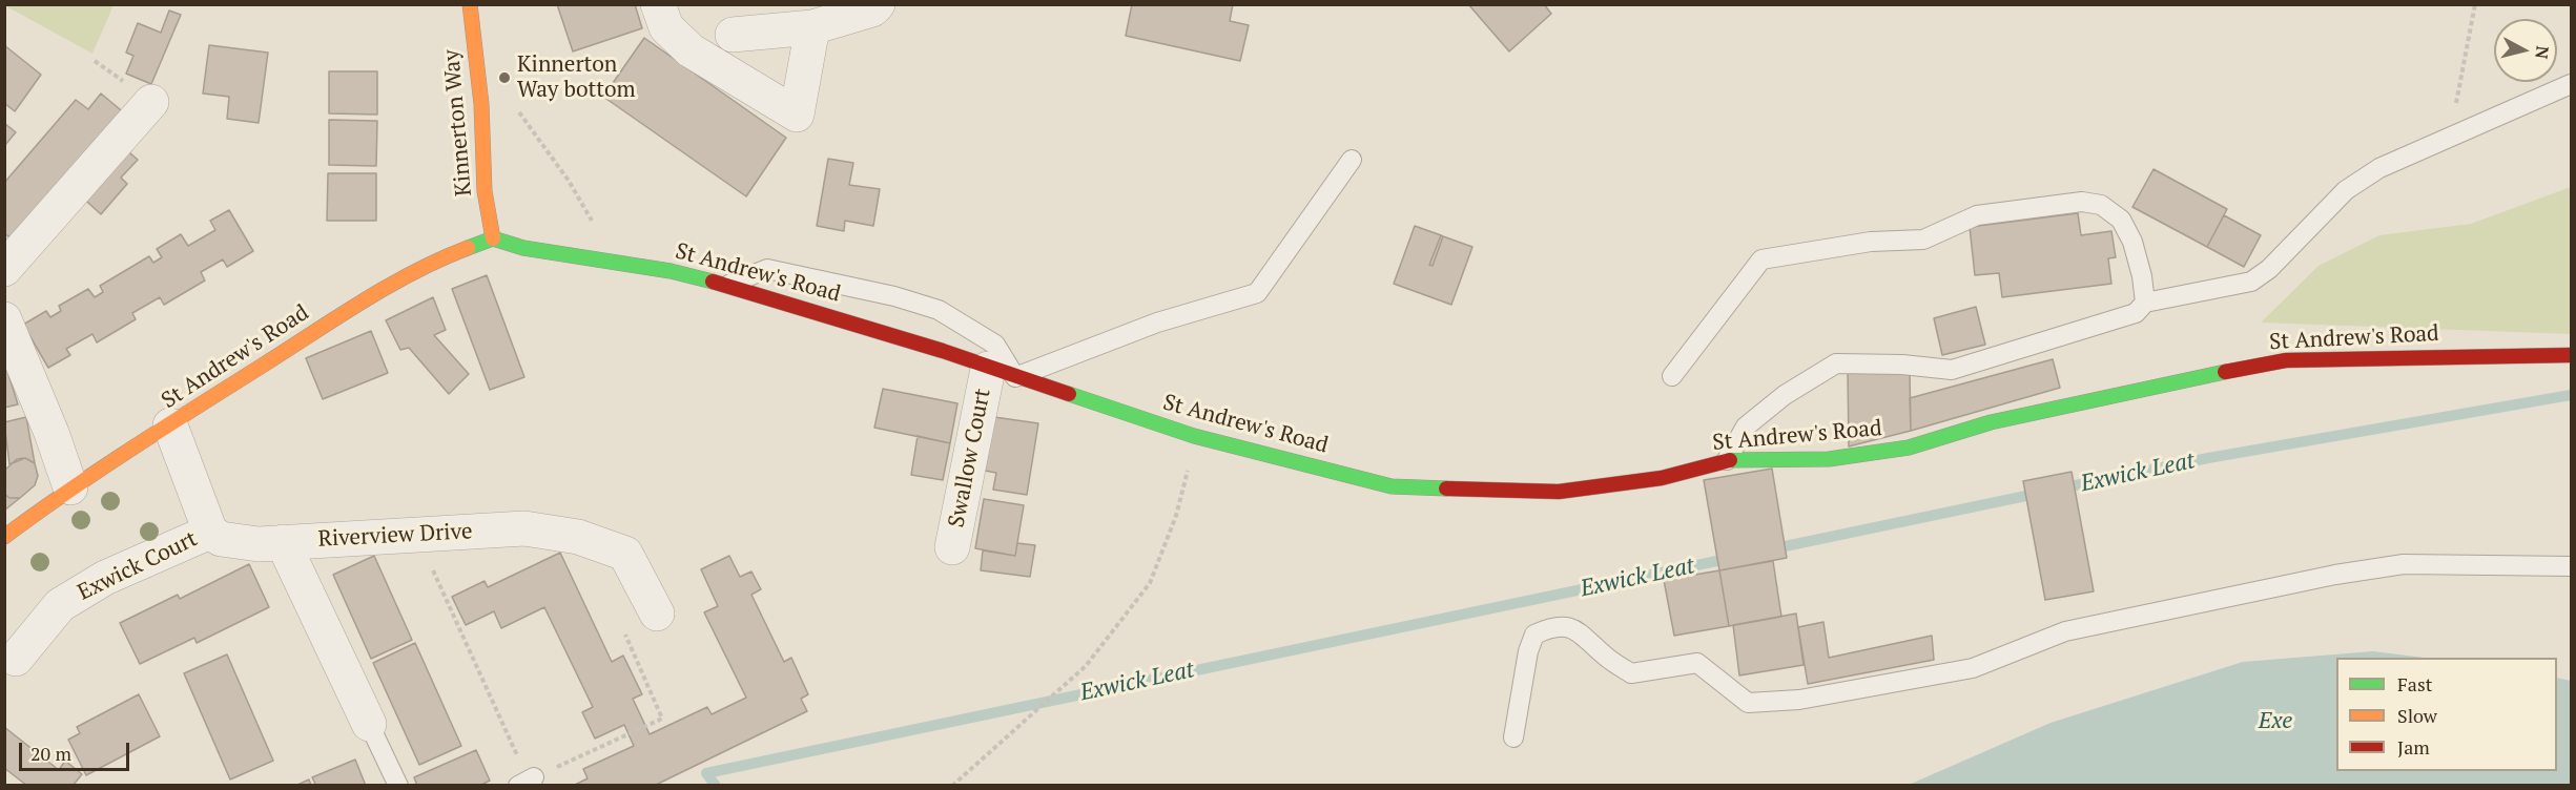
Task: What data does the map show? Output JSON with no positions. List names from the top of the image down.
{
  "streets": {
    "street": [
      "Kinnerton Way",
      "St Andrew's Road",
      "Swallow Court",
      "Riverview Drive",
      "Exwick Court"
    ]
  },
  "crossings": [
    ["Kinnerton Way", "St Andrew's Road"],
    ["St Andrew's Road", "Swallow Court"],
    ["Riverview Drive", "Exwick Court"]
  ],
  "water": ["Exwick Leat", "Exe"],
  "places": ["Kinnerton Way bottom"],
  "legend": ["Fast", "Slow", "Jam"],
  "scale_bar": "20 m",
  "north": "right"
}
